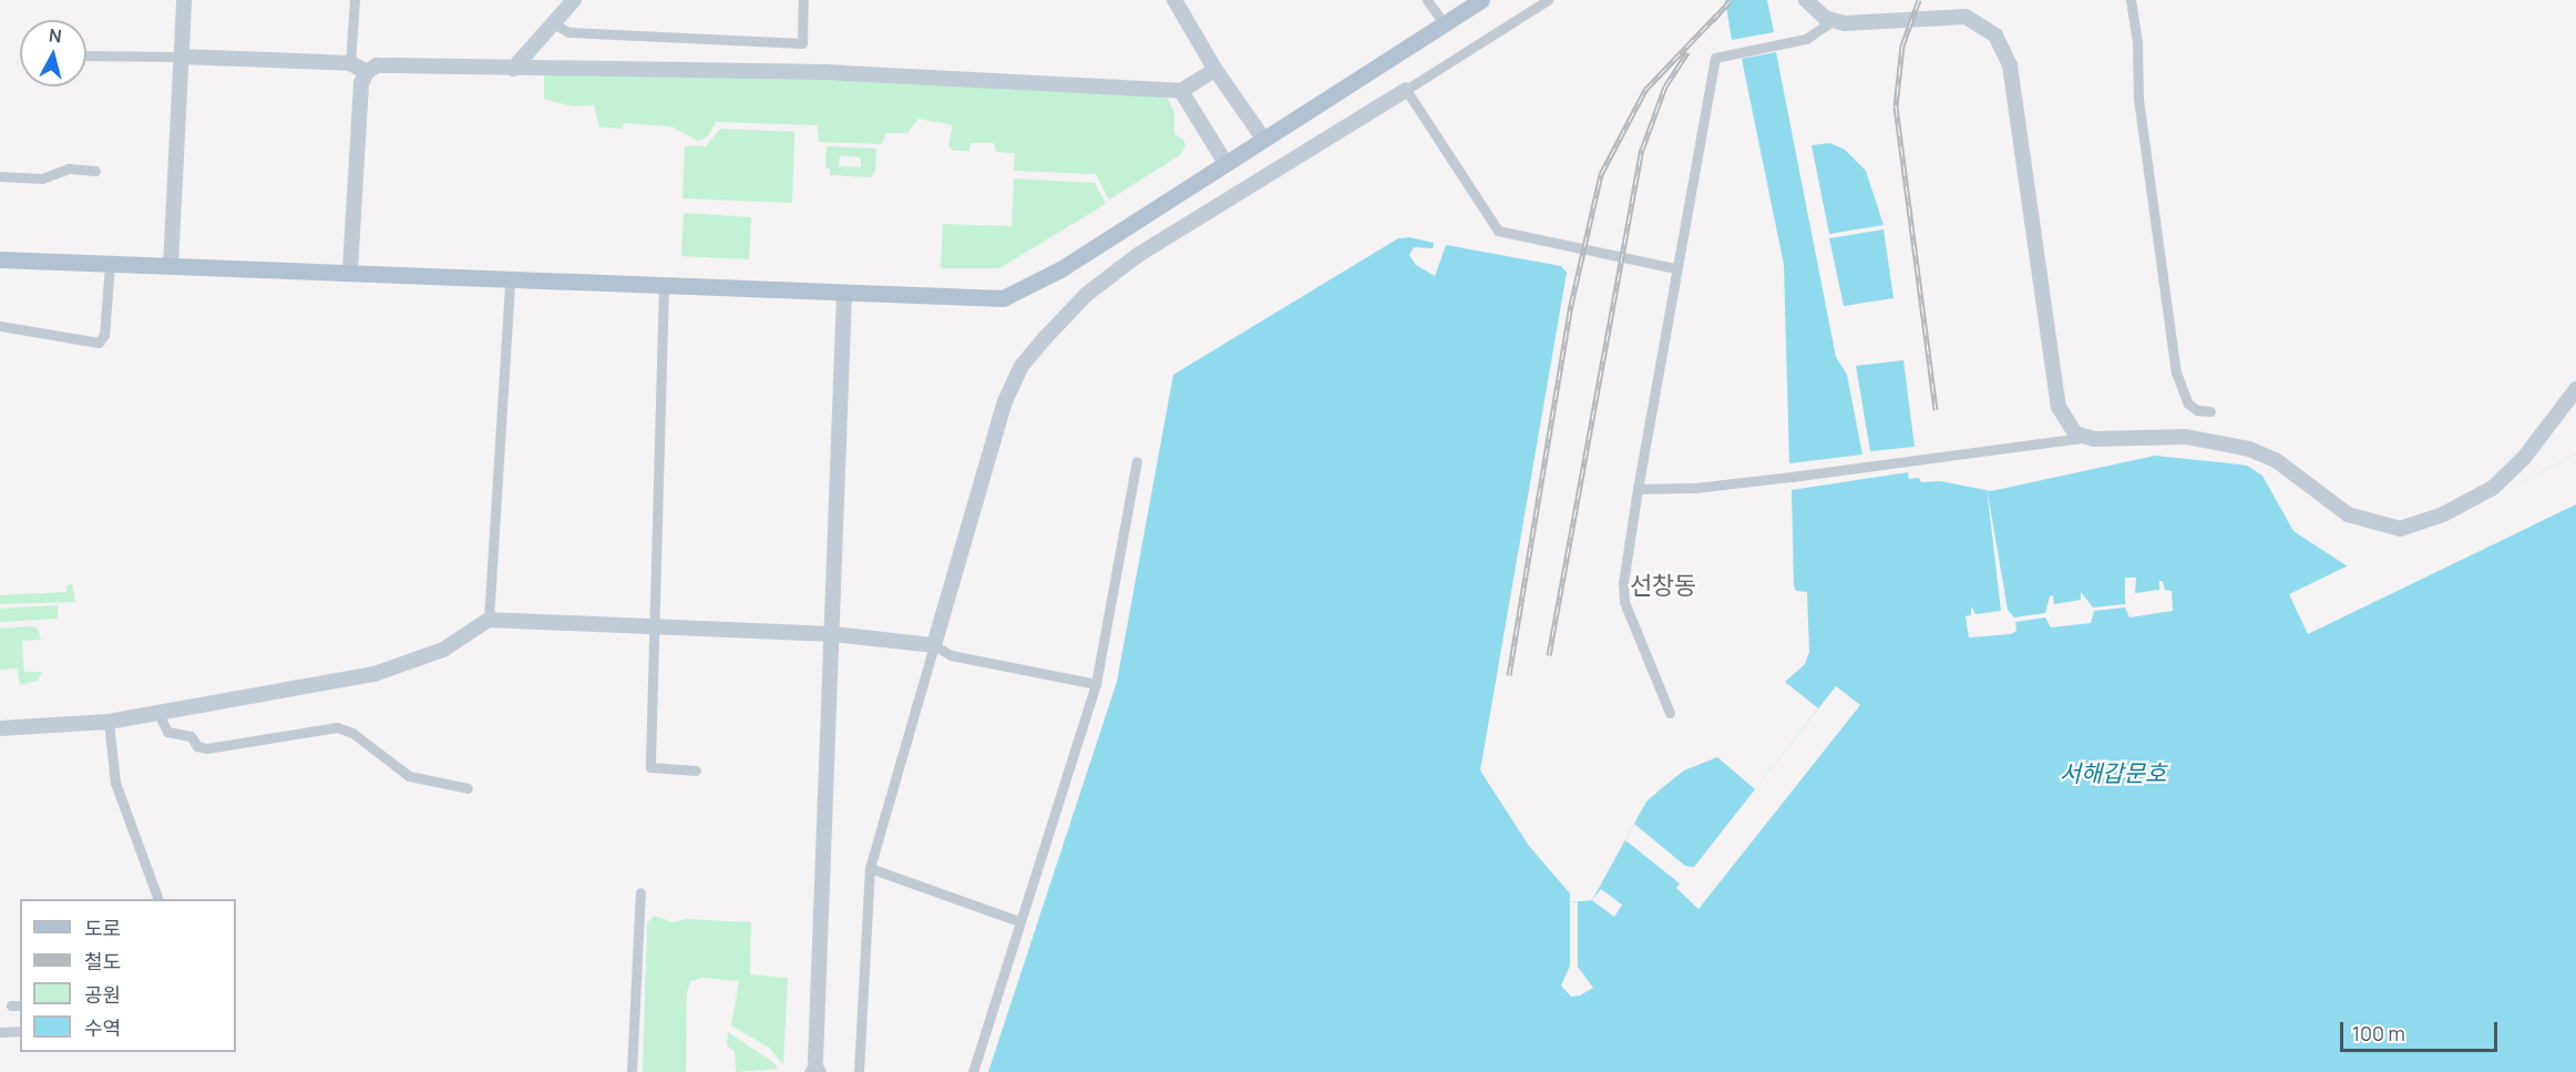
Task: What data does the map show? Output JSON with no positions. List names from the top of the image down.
{
  "districts": ["선창동"],
  "water": ["서해갑문호"],
  "legend": [
    "도로",
    "철도",
    "공원",
    "수역"
  ],
  "scale_bar": "100 m",
  "north": "top"
}
